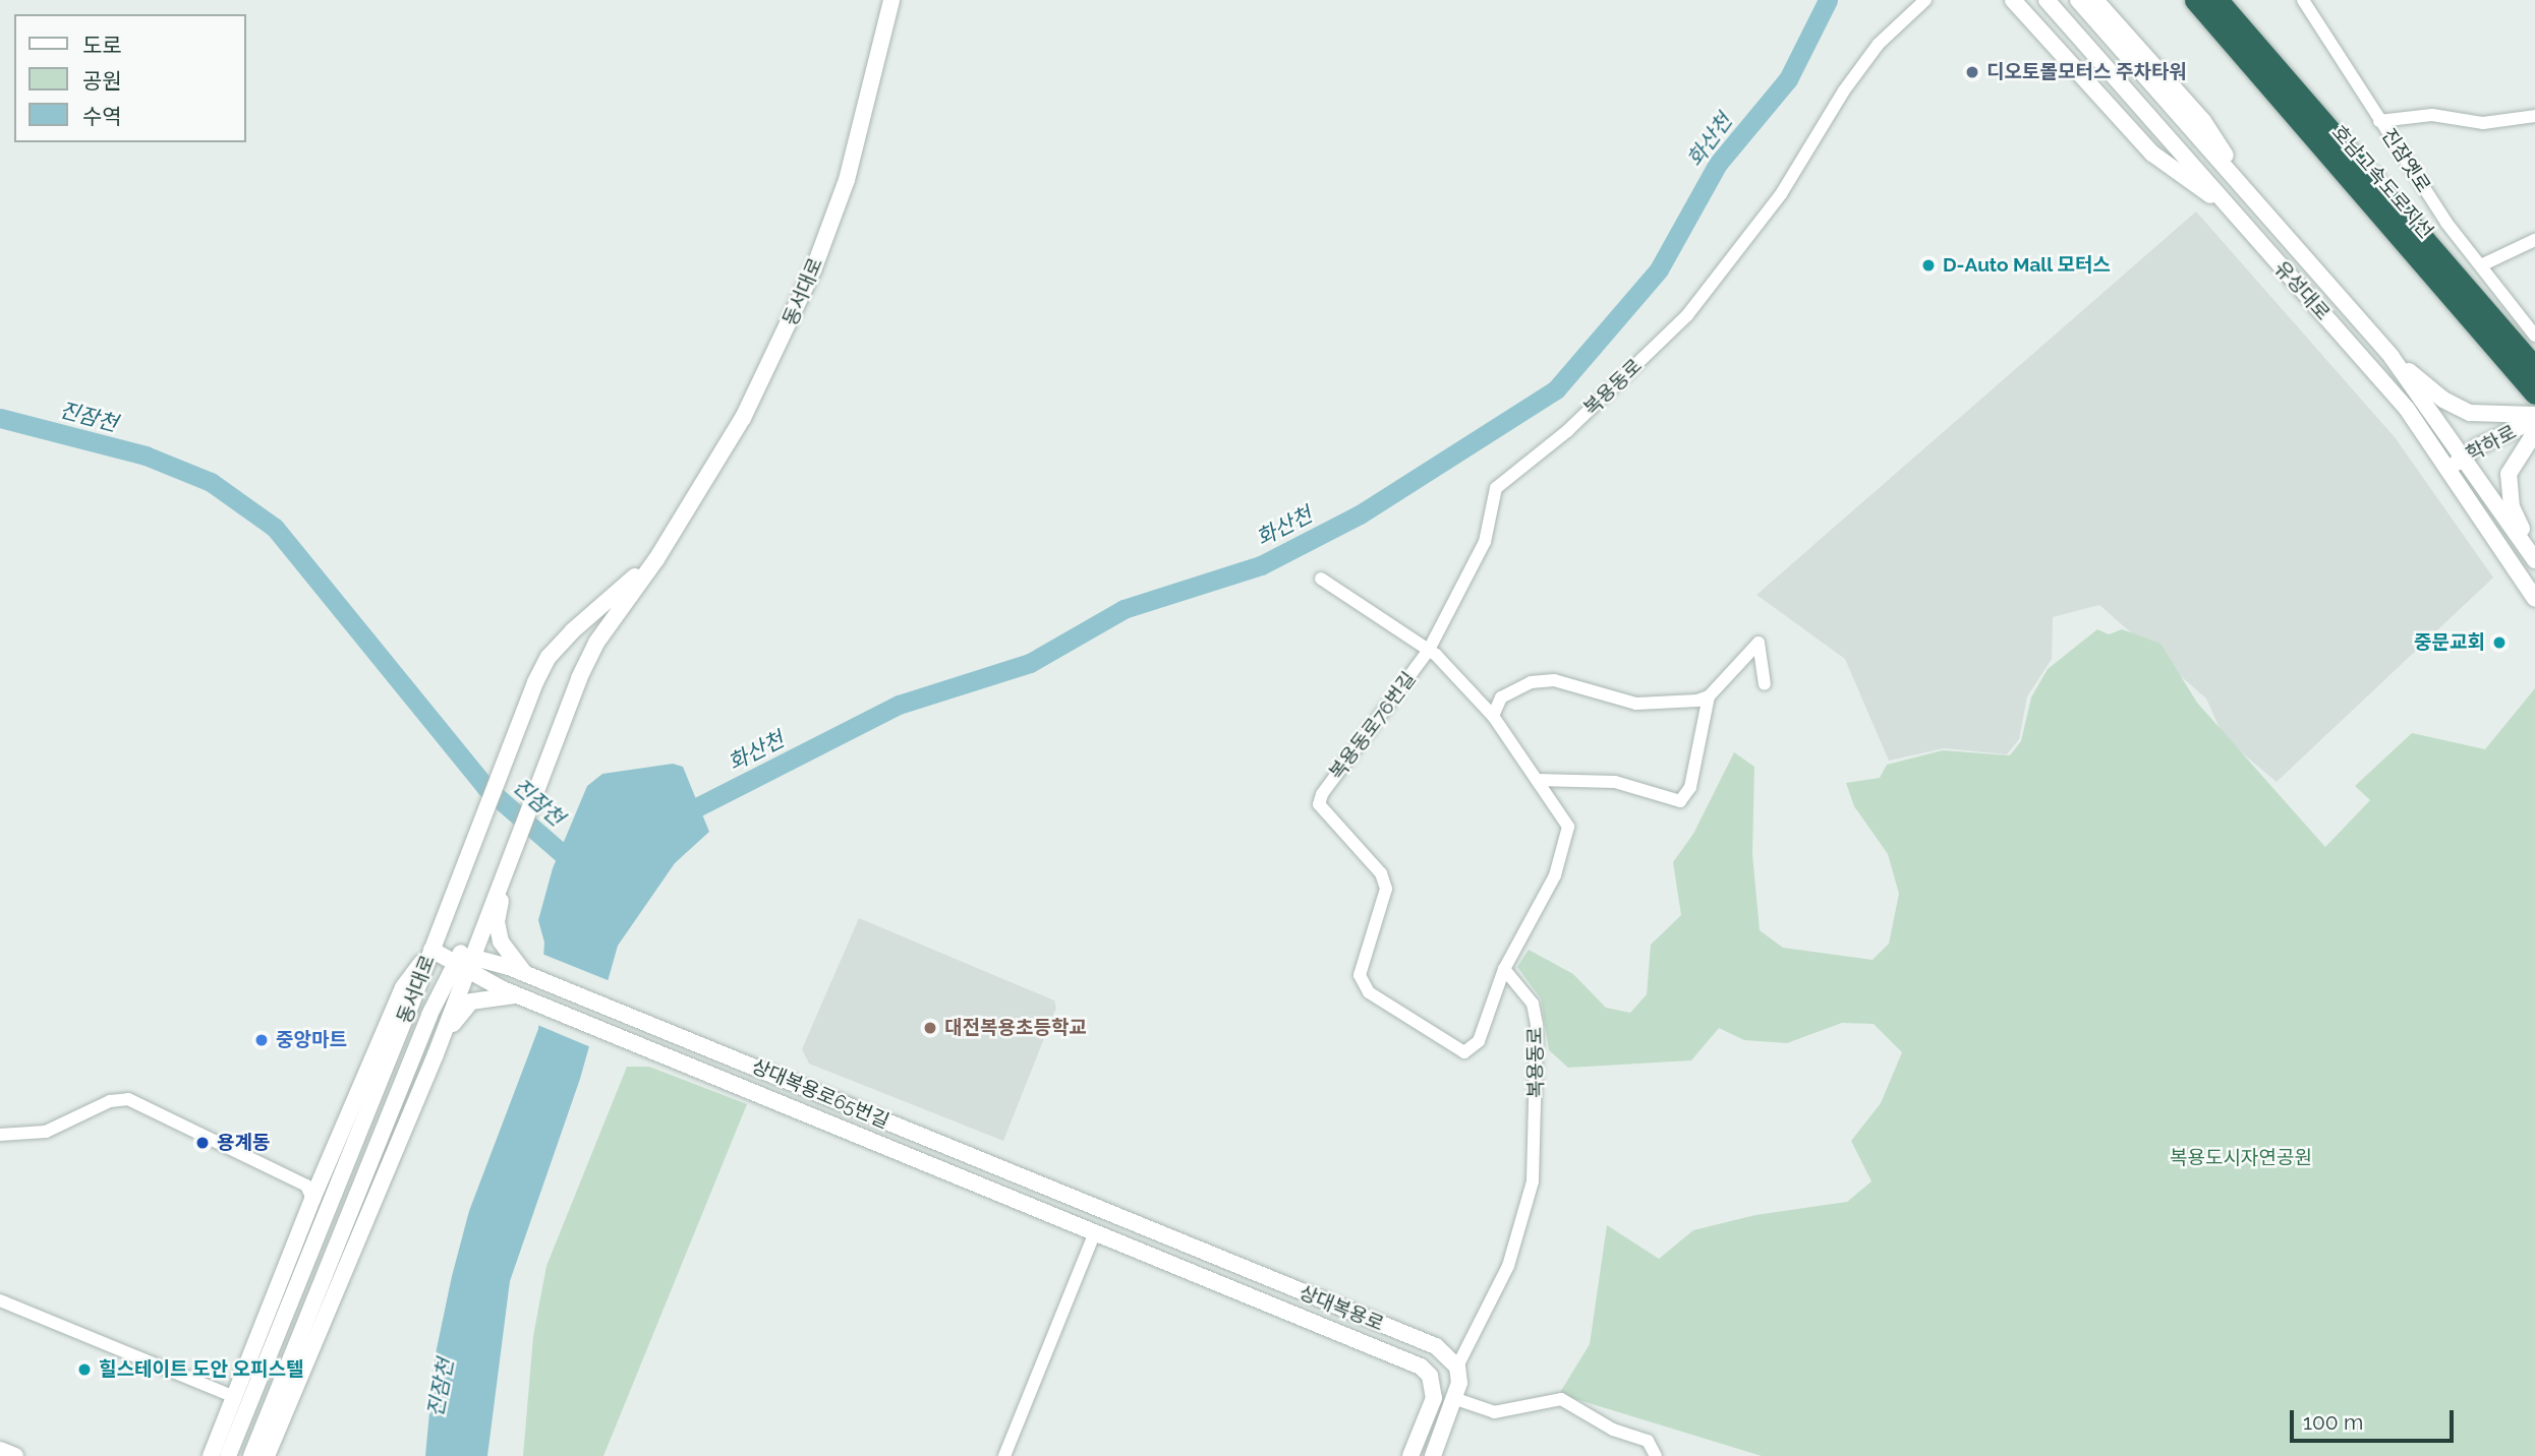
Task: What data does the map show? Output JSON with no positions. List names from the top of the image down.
{
  "streets": {
    "highway": ["호남고속도로지선"],
    "street": [
      "진잠옛로",
      "유성대로",
      "동서대로",
      "복용동로",
      "학하로",
      "복용동로76번길",
      "상대복용로65번길",
      "상대복용로"
    ]
  },
  "crossings": [
    ["유성대로", "학하로"],
    ["동서대로", "상대복용로65번길"],
    ["복용동로", "복용동로76번길"],
    ["복용동로", "상대복용로"],
    ["상대복용로65번길", "상대복용로"]
  ],
  "water": ["화산천", "진잠천"],
  "parks": ["복용도시자연공원"],
  "places": [
    "디오토몰모터스 주차타워",
    "D-Auto Mall 모터스",
    "중문교회",
    "대전복용초등학교",
    "중앙마트",
    "용계동",
    "힐스테이트 도안 오피스텔"
  ],
  "legend": ["도로", "공원", "수역"],
  "scale_bar": "100 m"
}
